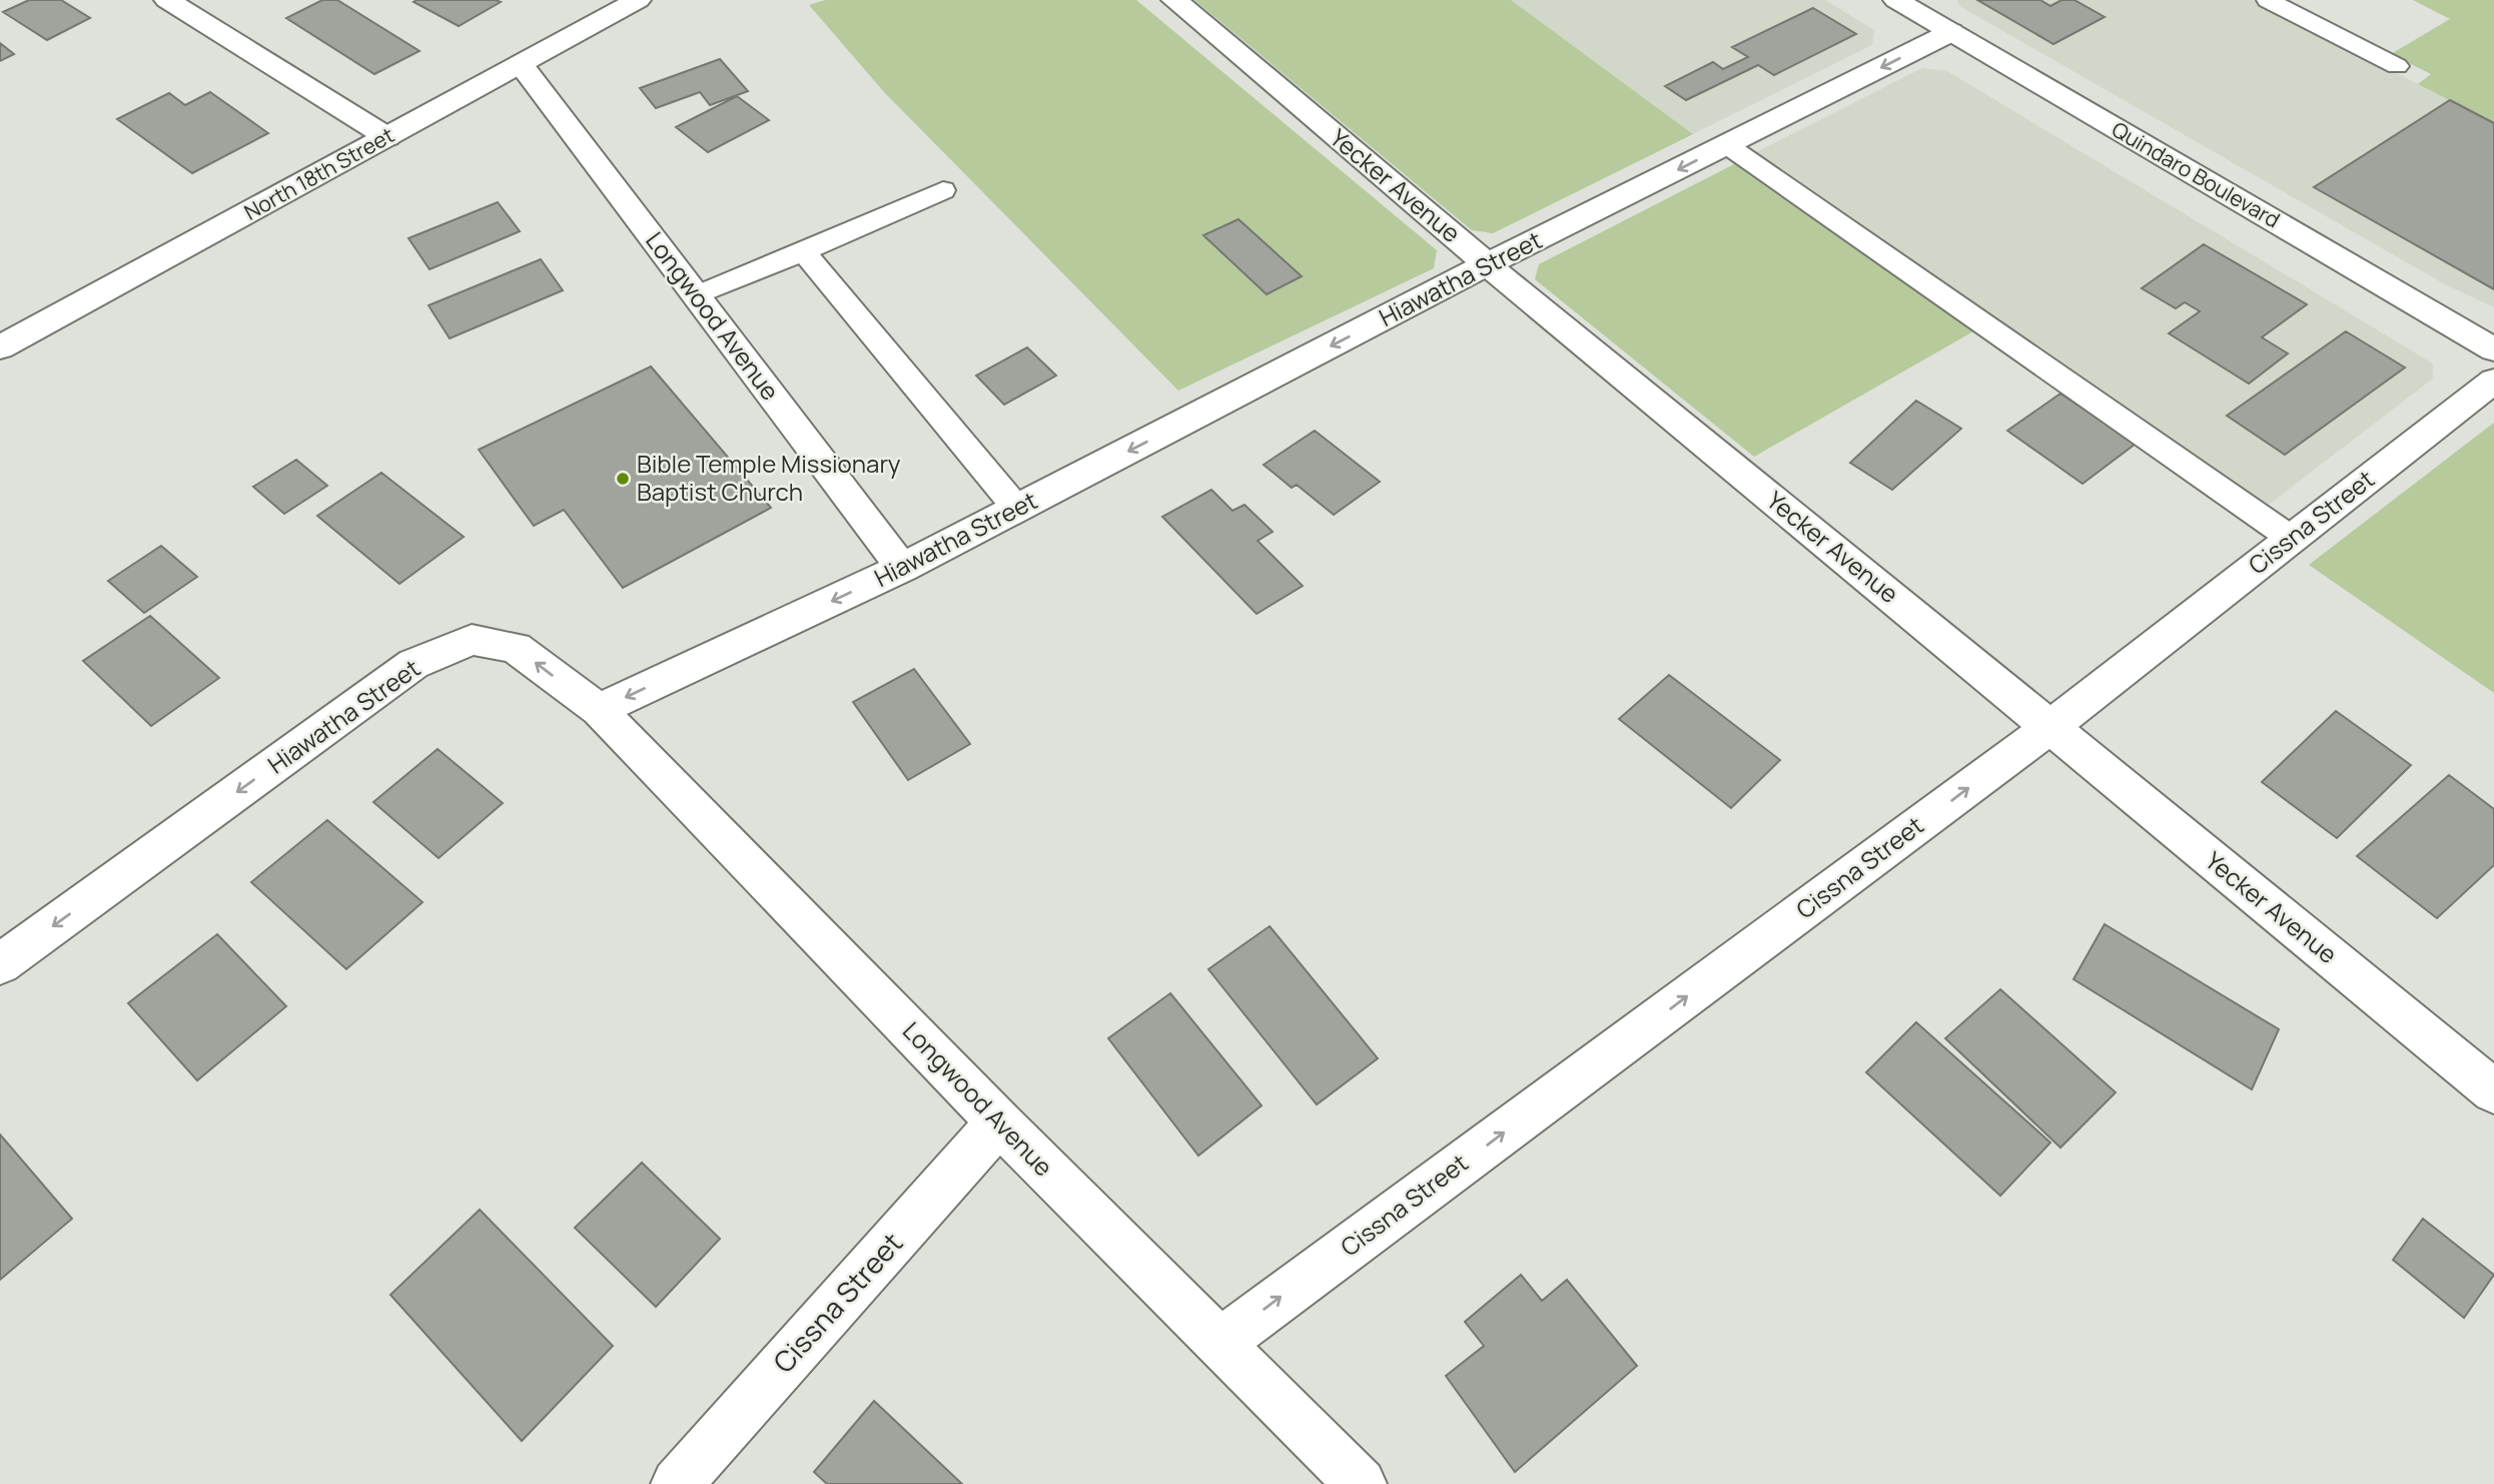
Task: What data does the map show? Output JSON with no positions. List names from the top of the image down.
{
  "streets": {
    "street": [
      "North 18th Street",
      "Quindaro Boulevard",
      "Yecker Avenue",
      "Hiawatha Street",
      "Longwood Avenue",
      "Cissna Street"
    ]
  },
  "crossings": [
    ["North 18th Street", "Longwood Avenue"],
    ["Quindaro Boulevard", "Hiawatha Street"],
    ["Yecker Avenue", "Hiawatha Street"],
    ["Yecker Avenue", "Cissna Street"],
    ["Hiawatha Street", "Longwood Avenue"],
    ["Longwood Avenue", "Cissna Street"]
  ],
  "one_way": ["Hiawatha Street", "Cissna Street"],
  "places": ["Bible Temple Missionary Baptist Church"]
}
